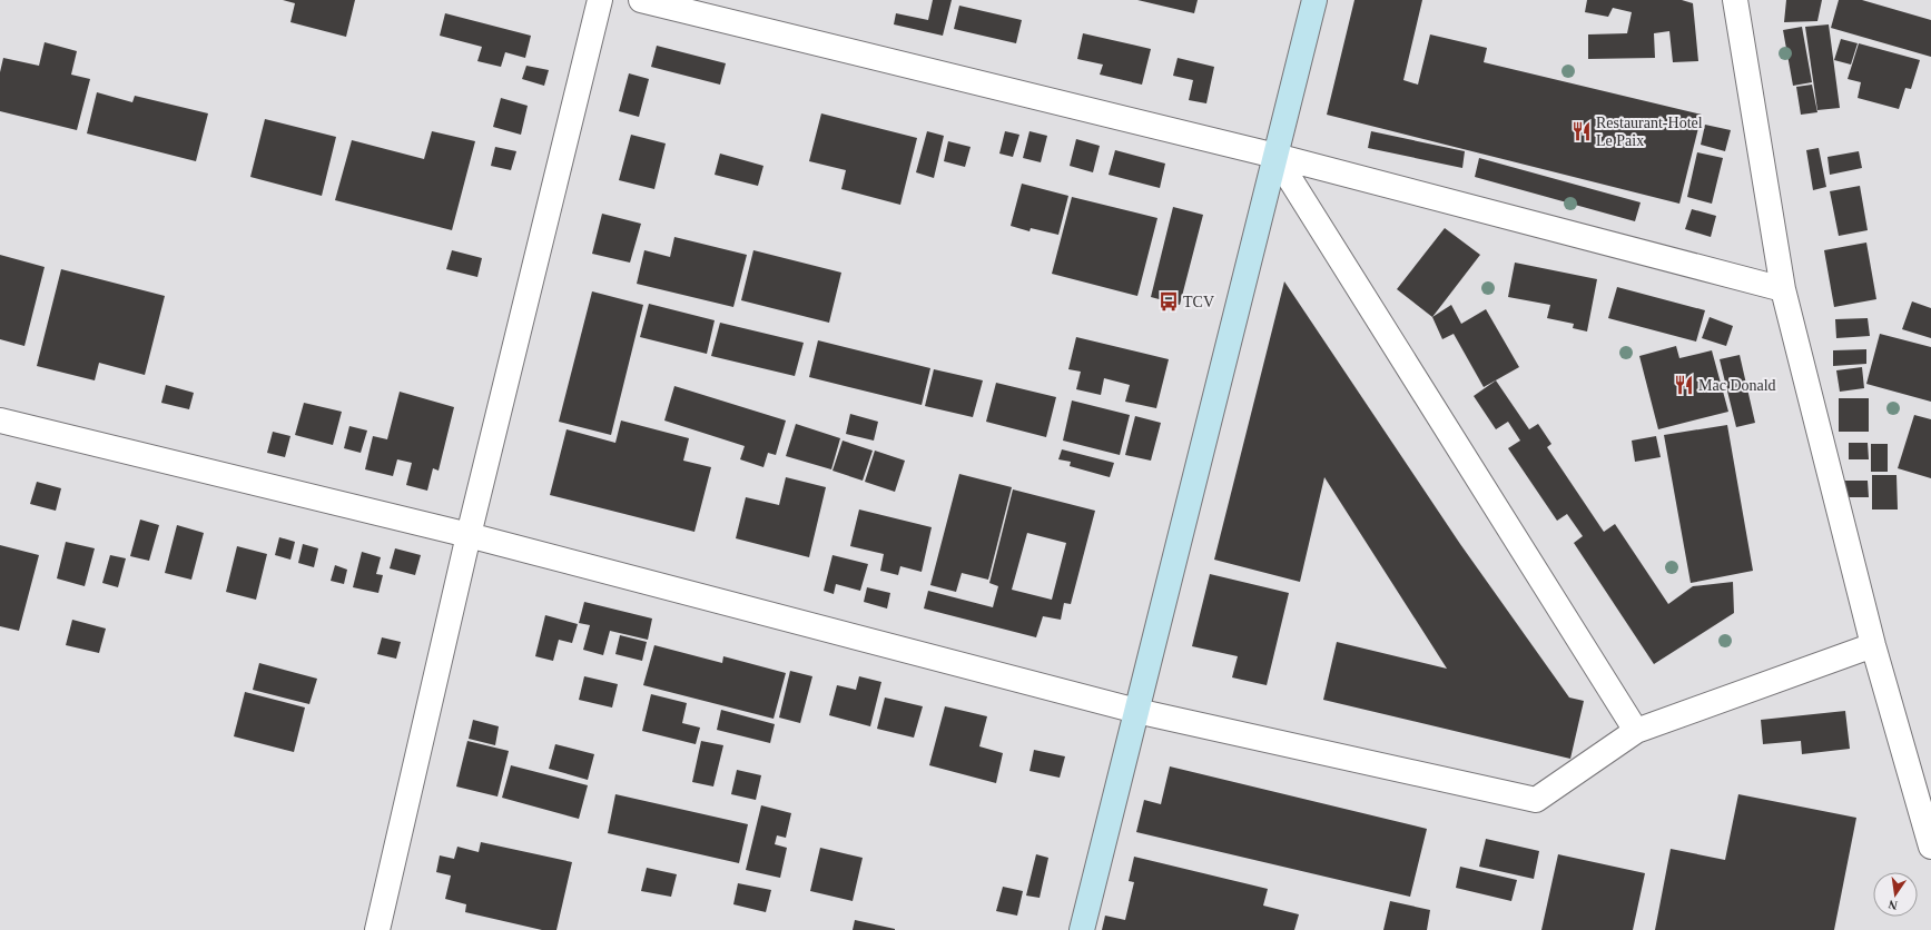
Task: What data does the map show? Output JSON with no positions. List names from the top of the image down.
{
  "places": {
    "restaurant": ["Restaurant-Hotel Le Paix", "Mac Donald"],
    "bus stop": ["TCV"]
  },
  "north": "bottom"
}
